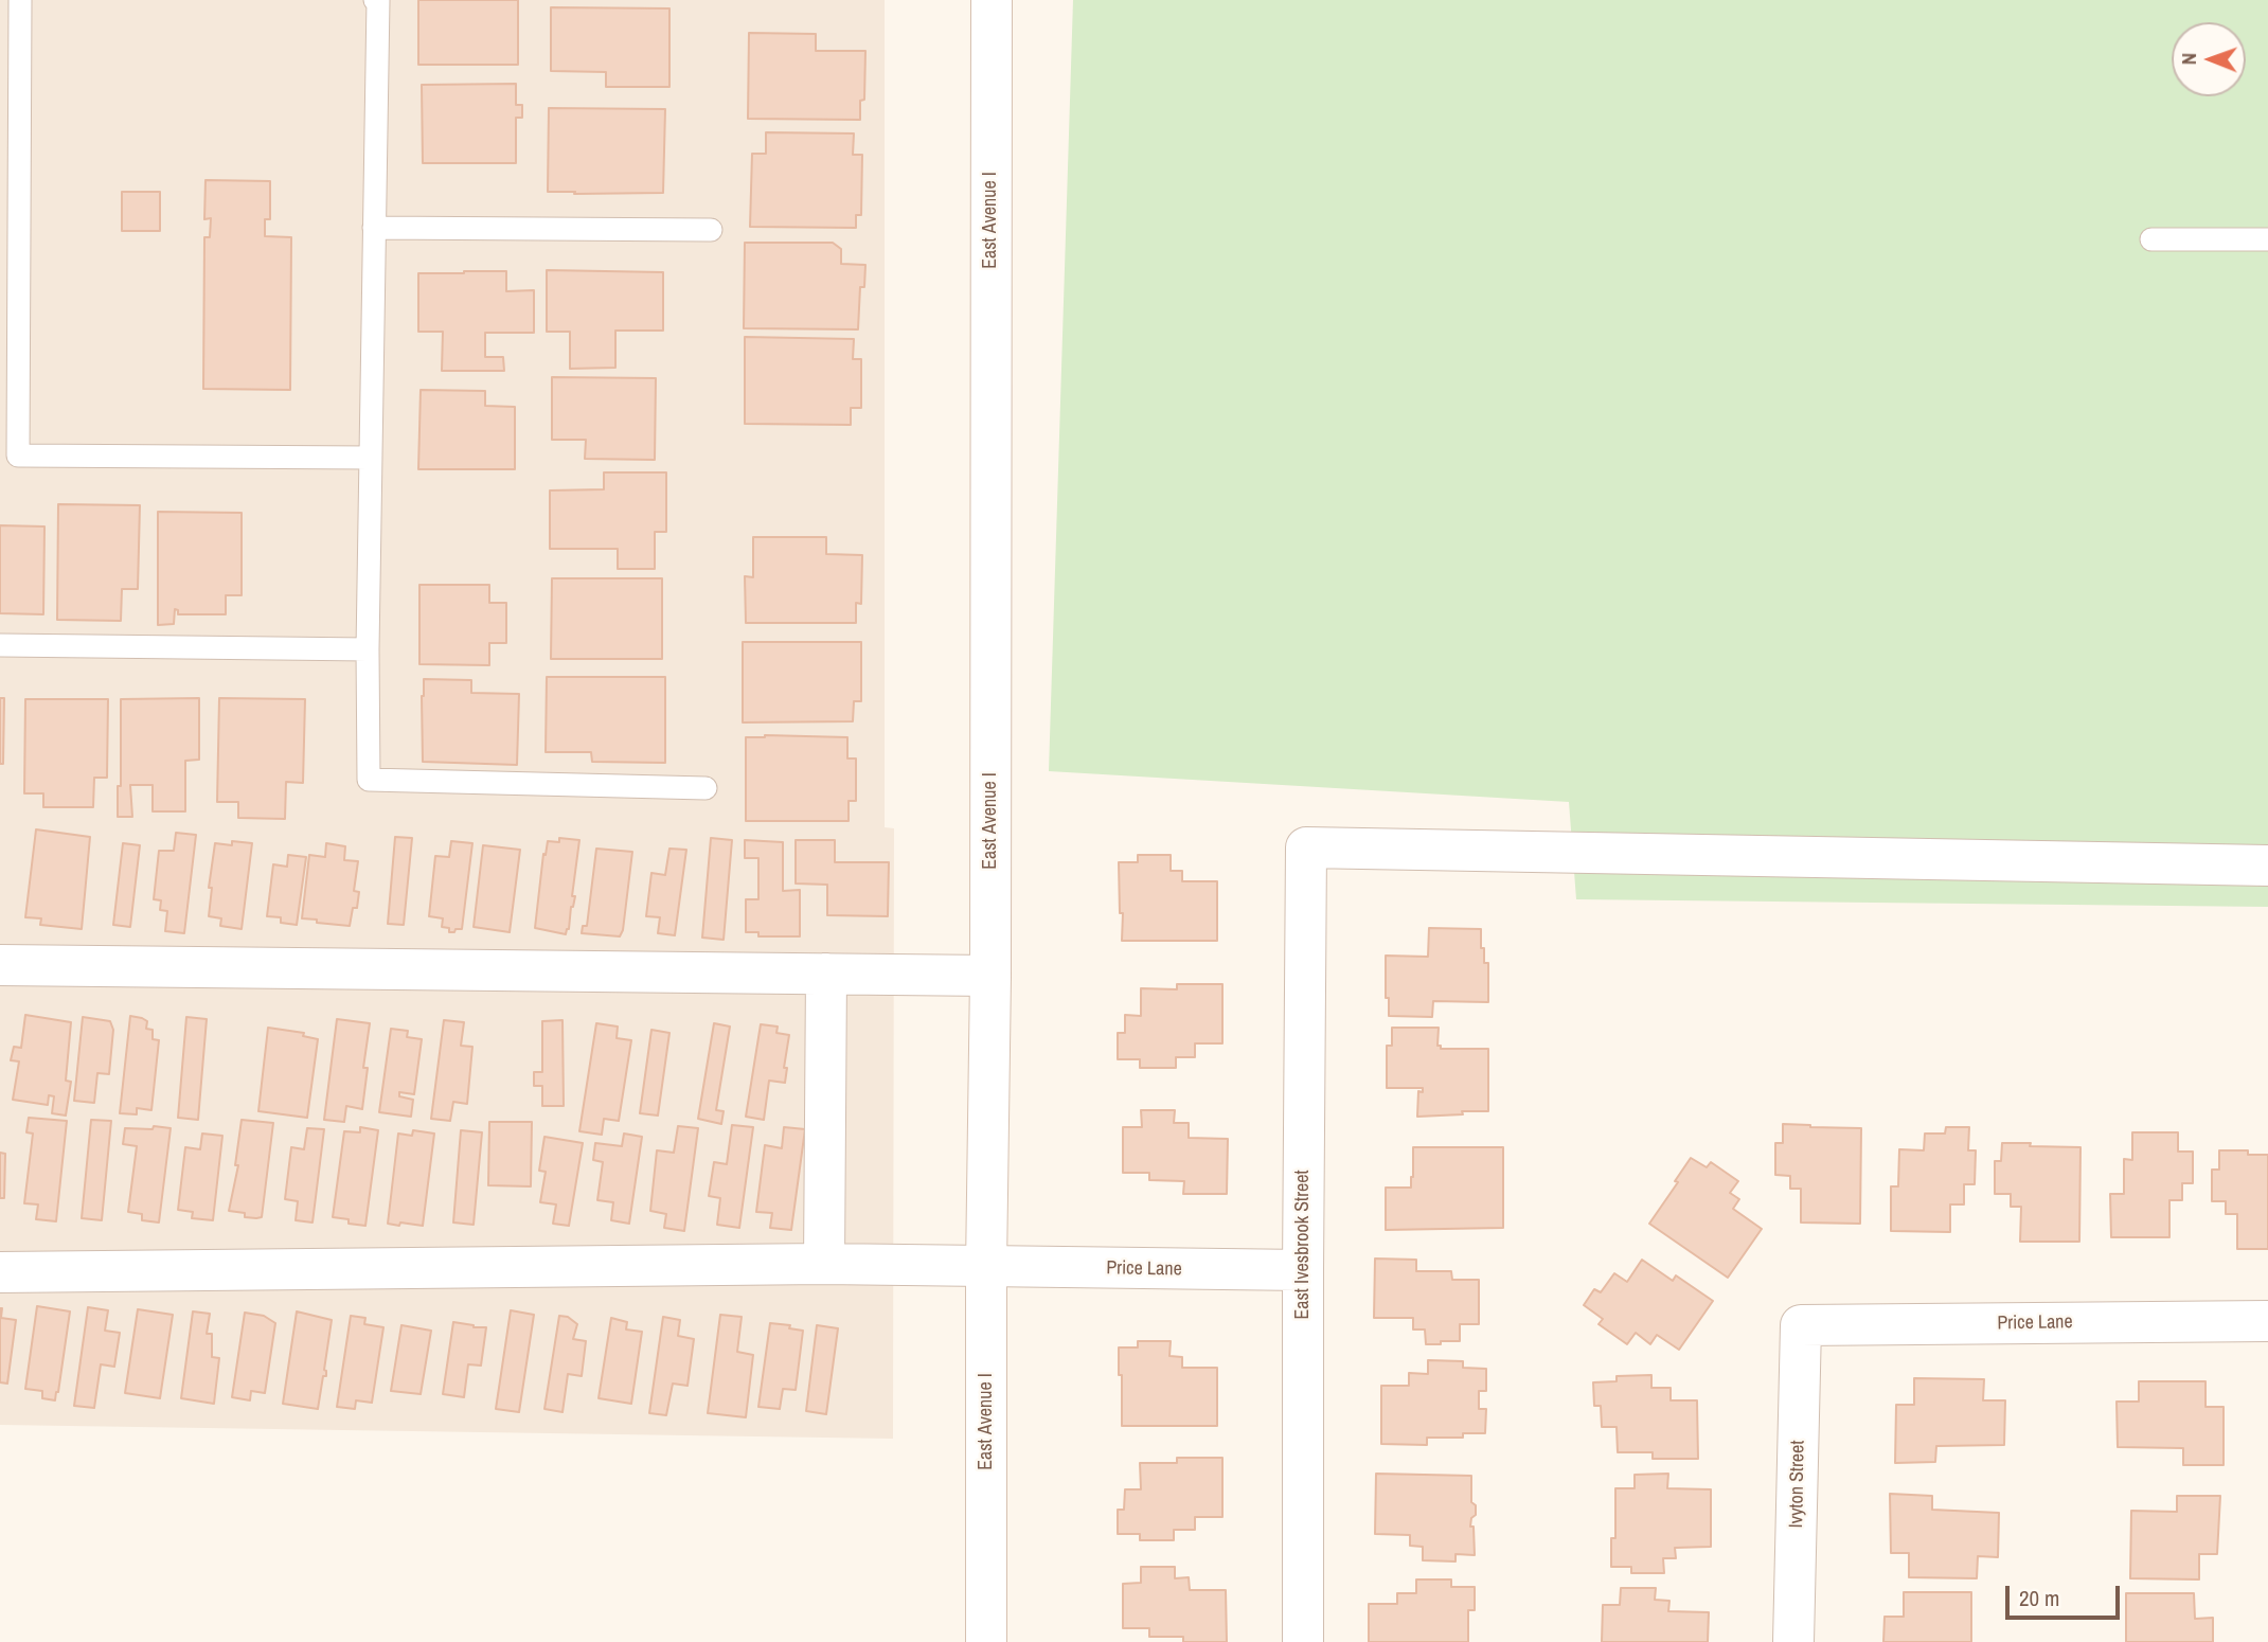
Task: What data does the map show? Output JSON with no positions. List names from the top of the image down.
{
  "streets": {
    "street": [
      "East Avenue I",
      "East Ivesbrook Street",
      "Price Lane",
      "Ivyton Street"
    ]
  },
  "crossings": [
    ["East Avenue I", "Price Lane"],
    ["East Ivesbrook Street", "Price Lane"],
    ["Price Lane", "Ivyton Street"]
  ],
  "scale_bar": "20 m",
  "north": "left"
}
